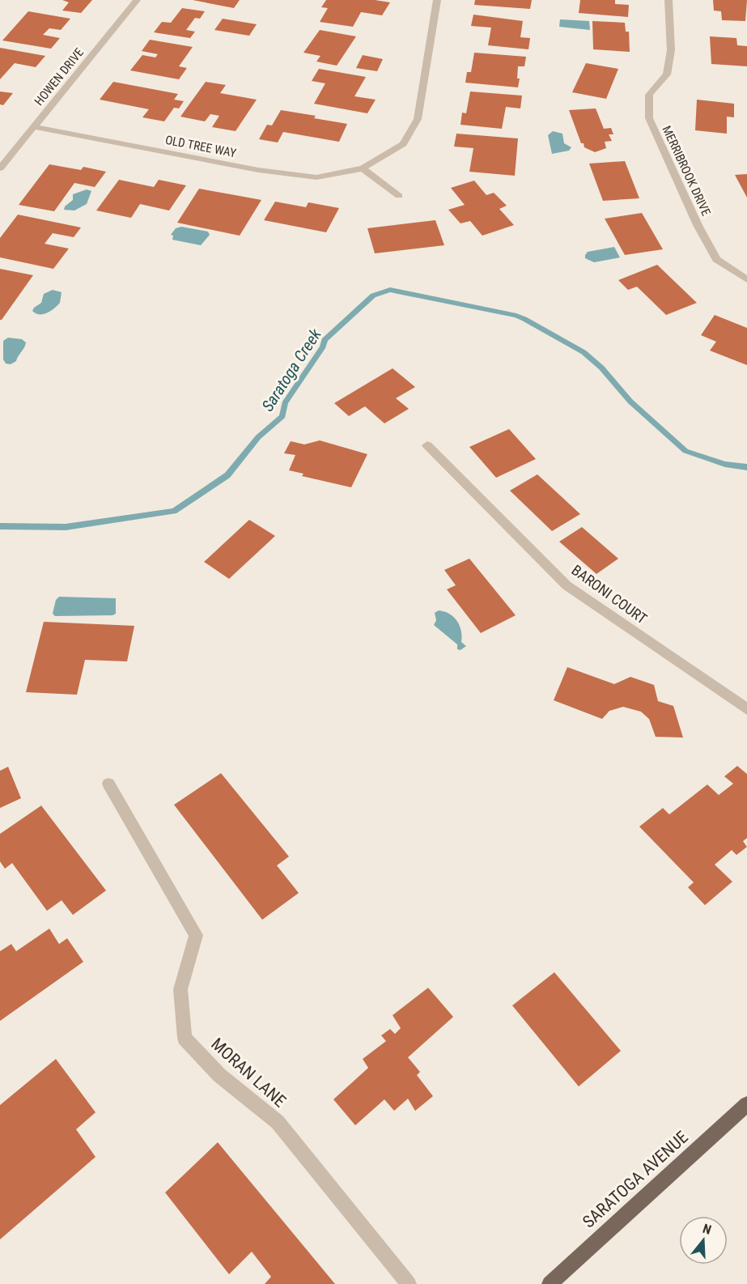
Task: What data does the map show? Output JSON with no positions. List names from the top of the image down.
{
  "streets": {
    "main road": ["SARATOGA AVENUE"],
    "street": [
      "HOWEN DRIVE",
      "OLD TREE WAY",
      "MERRIBROOK DRIVE",
      "BARONI COURT",
      "MORAN LANE"
    ]
  },
  "crossings": [
    ["HOWEN DRIVE", "OLD TREE WAY"]
  ],
  "water": ["Saratoga Creek"],
  "north": "top"
}
